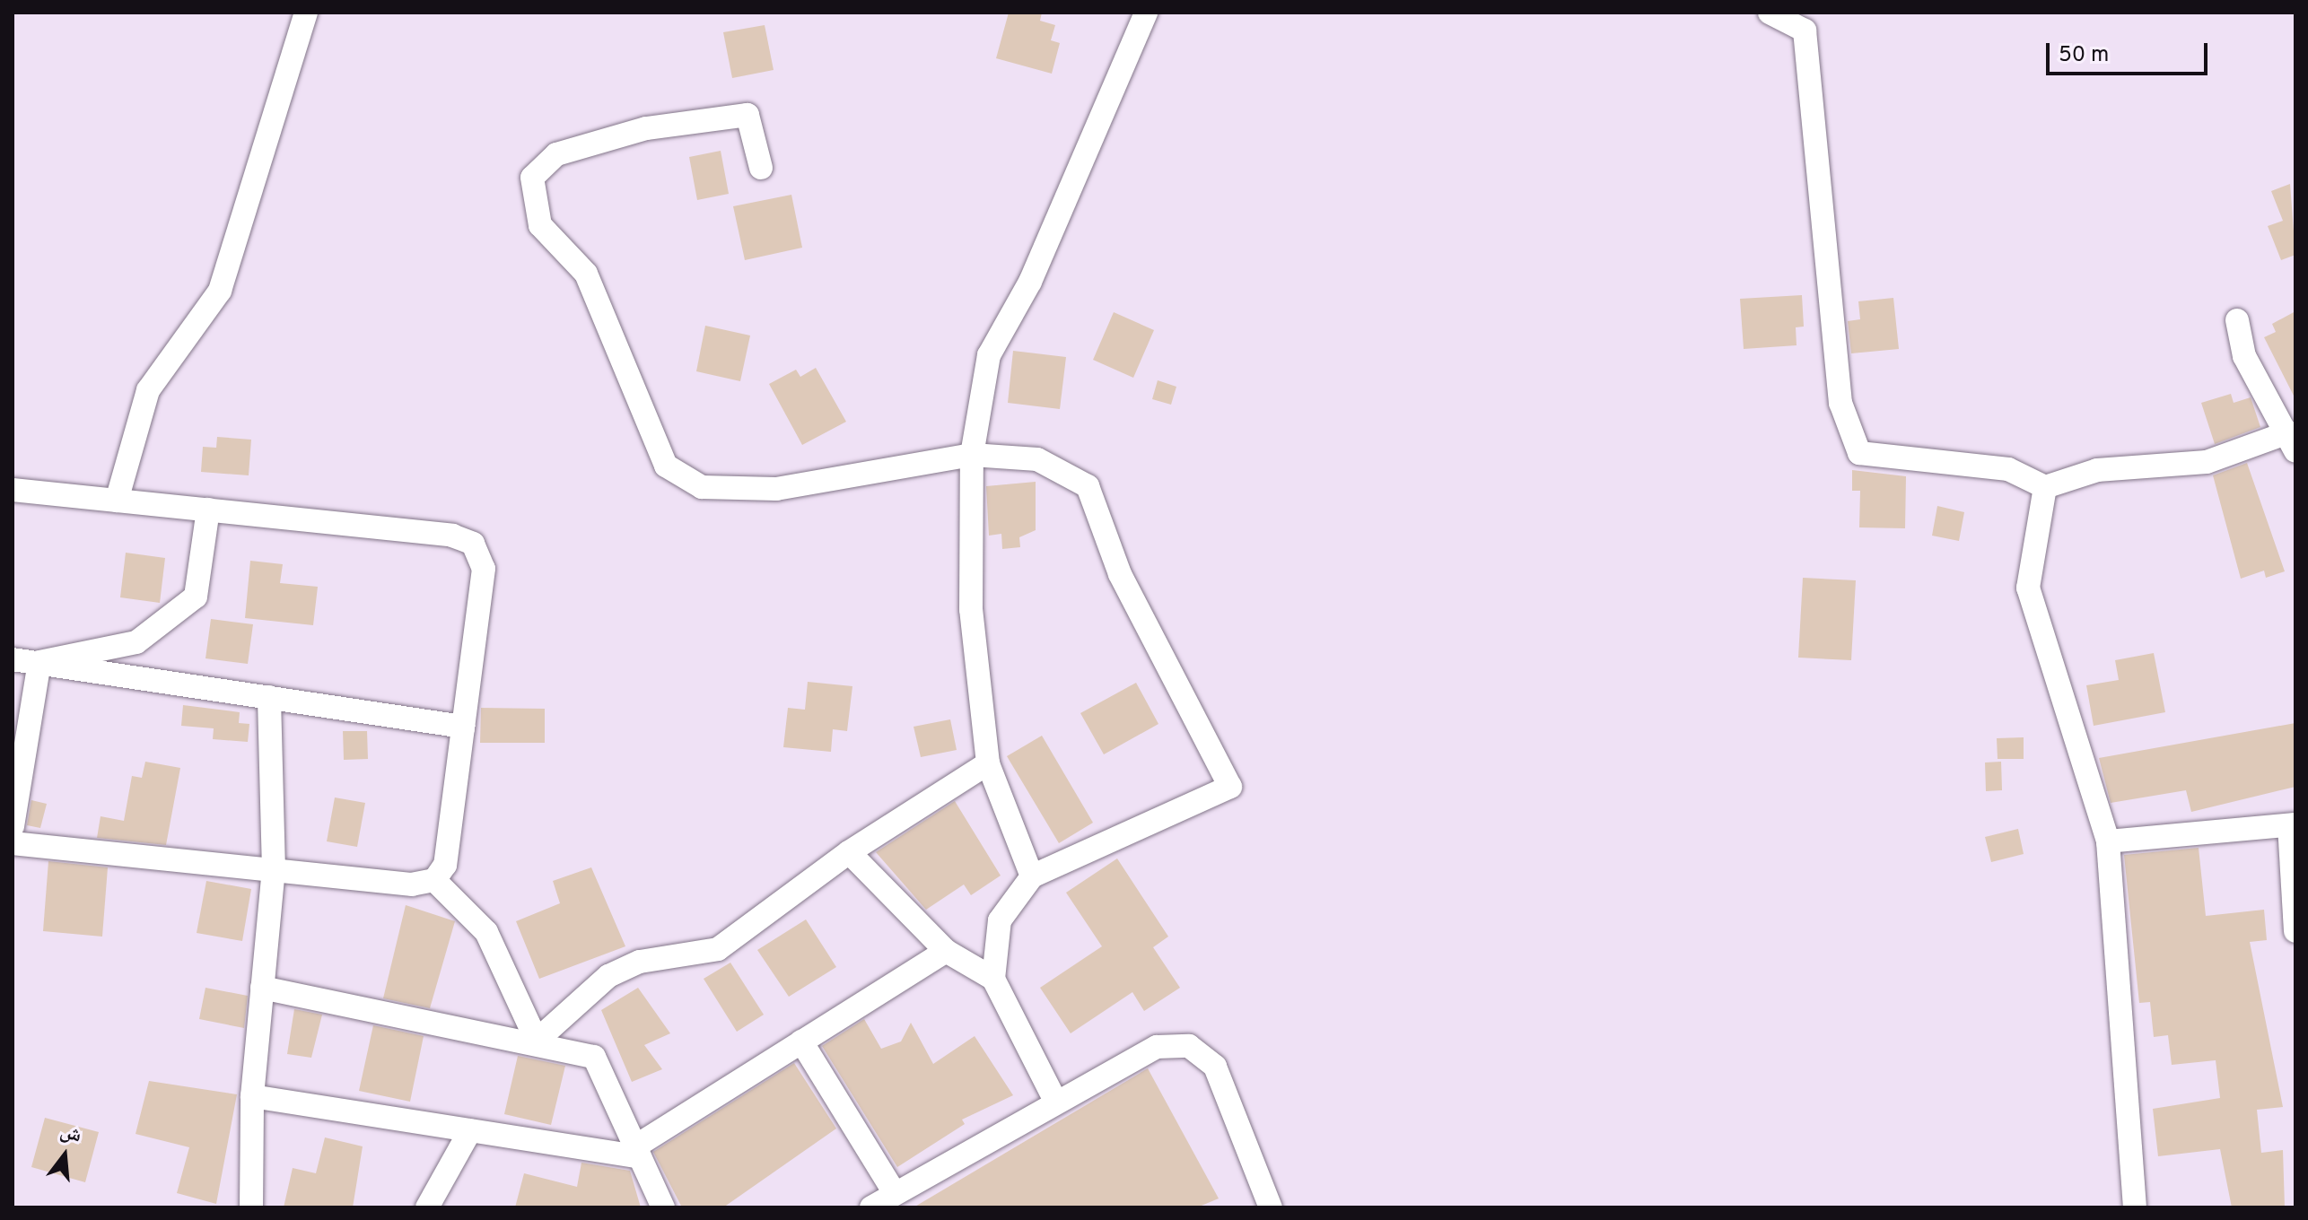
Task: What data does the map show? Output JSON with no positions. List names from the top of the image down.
{
  "scale_bar": "50 m",
  "north": "top"
}
